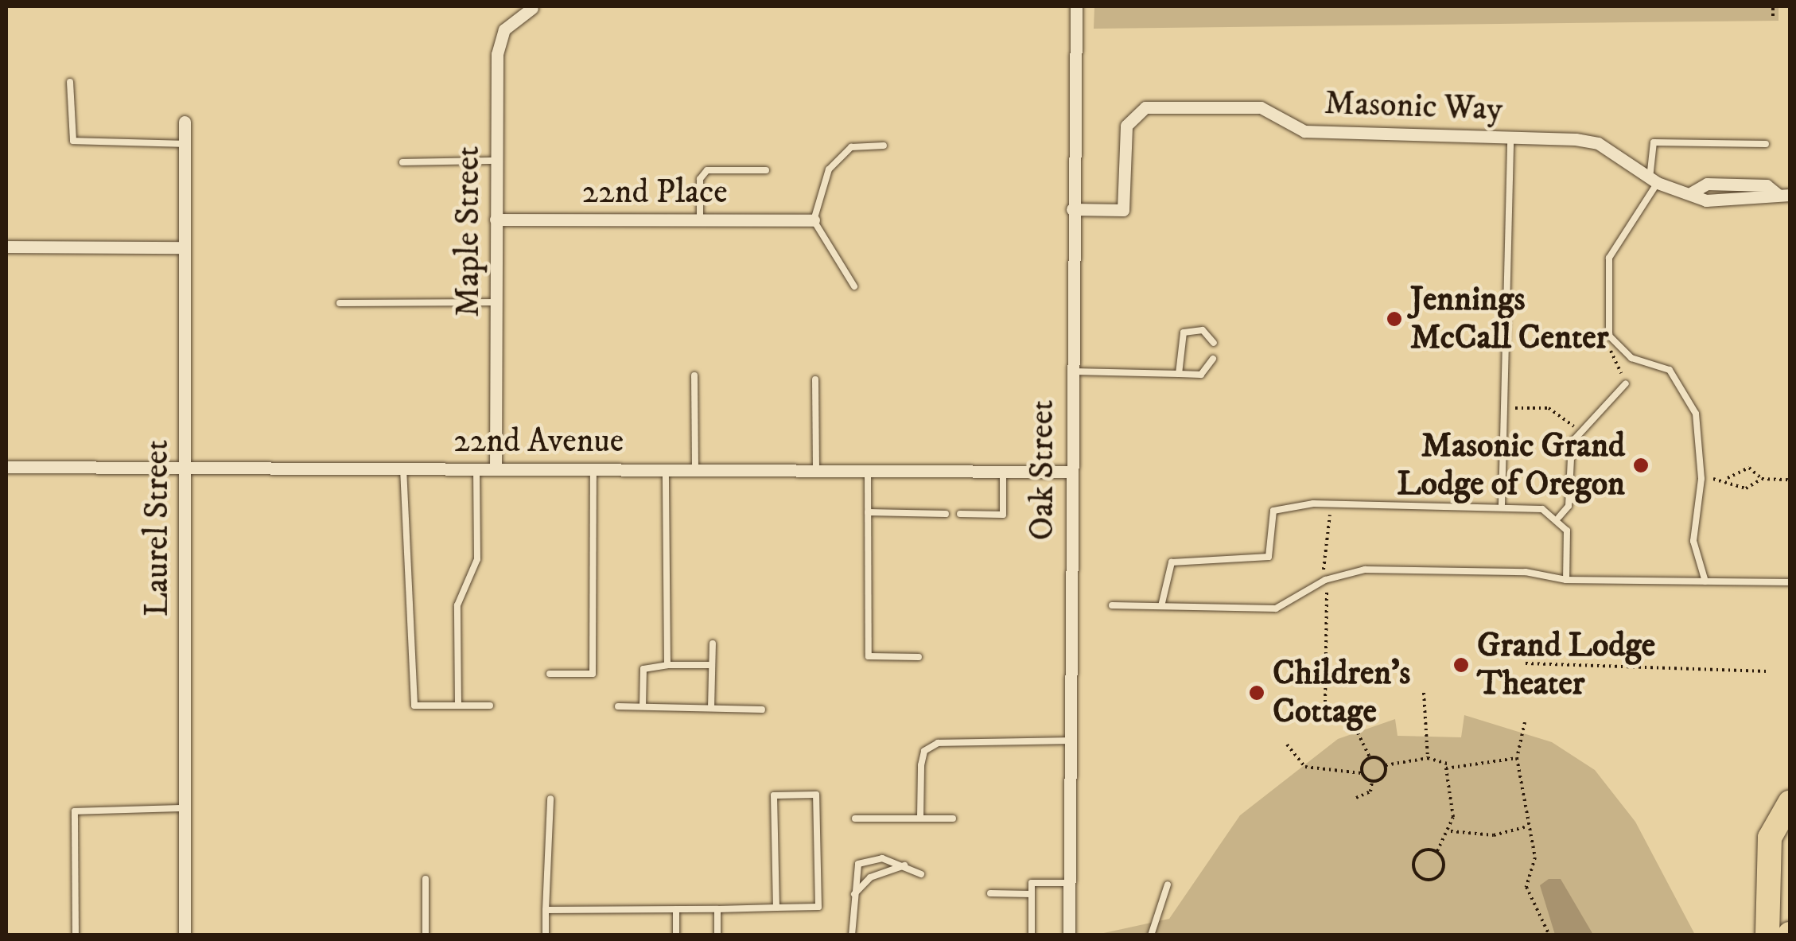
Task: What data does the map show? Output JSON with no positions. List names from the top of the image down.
{
  "streets": {
    "street": [
      "Masonic Way",
      "22nd Place",
      "Maple Street",
      "22nd Avenue",
      "Oak Street",
      "Laurel Street"
    ]
  },
  "crossings": [
    ["Masonic Way", "Oak Street"],
    ["22nd Place", "Maple Street"],
    ["Maple Street", "22nd Avenue"],
    ["22nd Avenue", "Oak Street"],
    ["22nd Avenue", "Laurel Street"]
  ],
  "places": [
    "Jennings McCall Center",
    "Masonic Grand Lodge of Oregon",
    "Grand Lodge Theater",
    "Children's Cottage"
  ]
}
